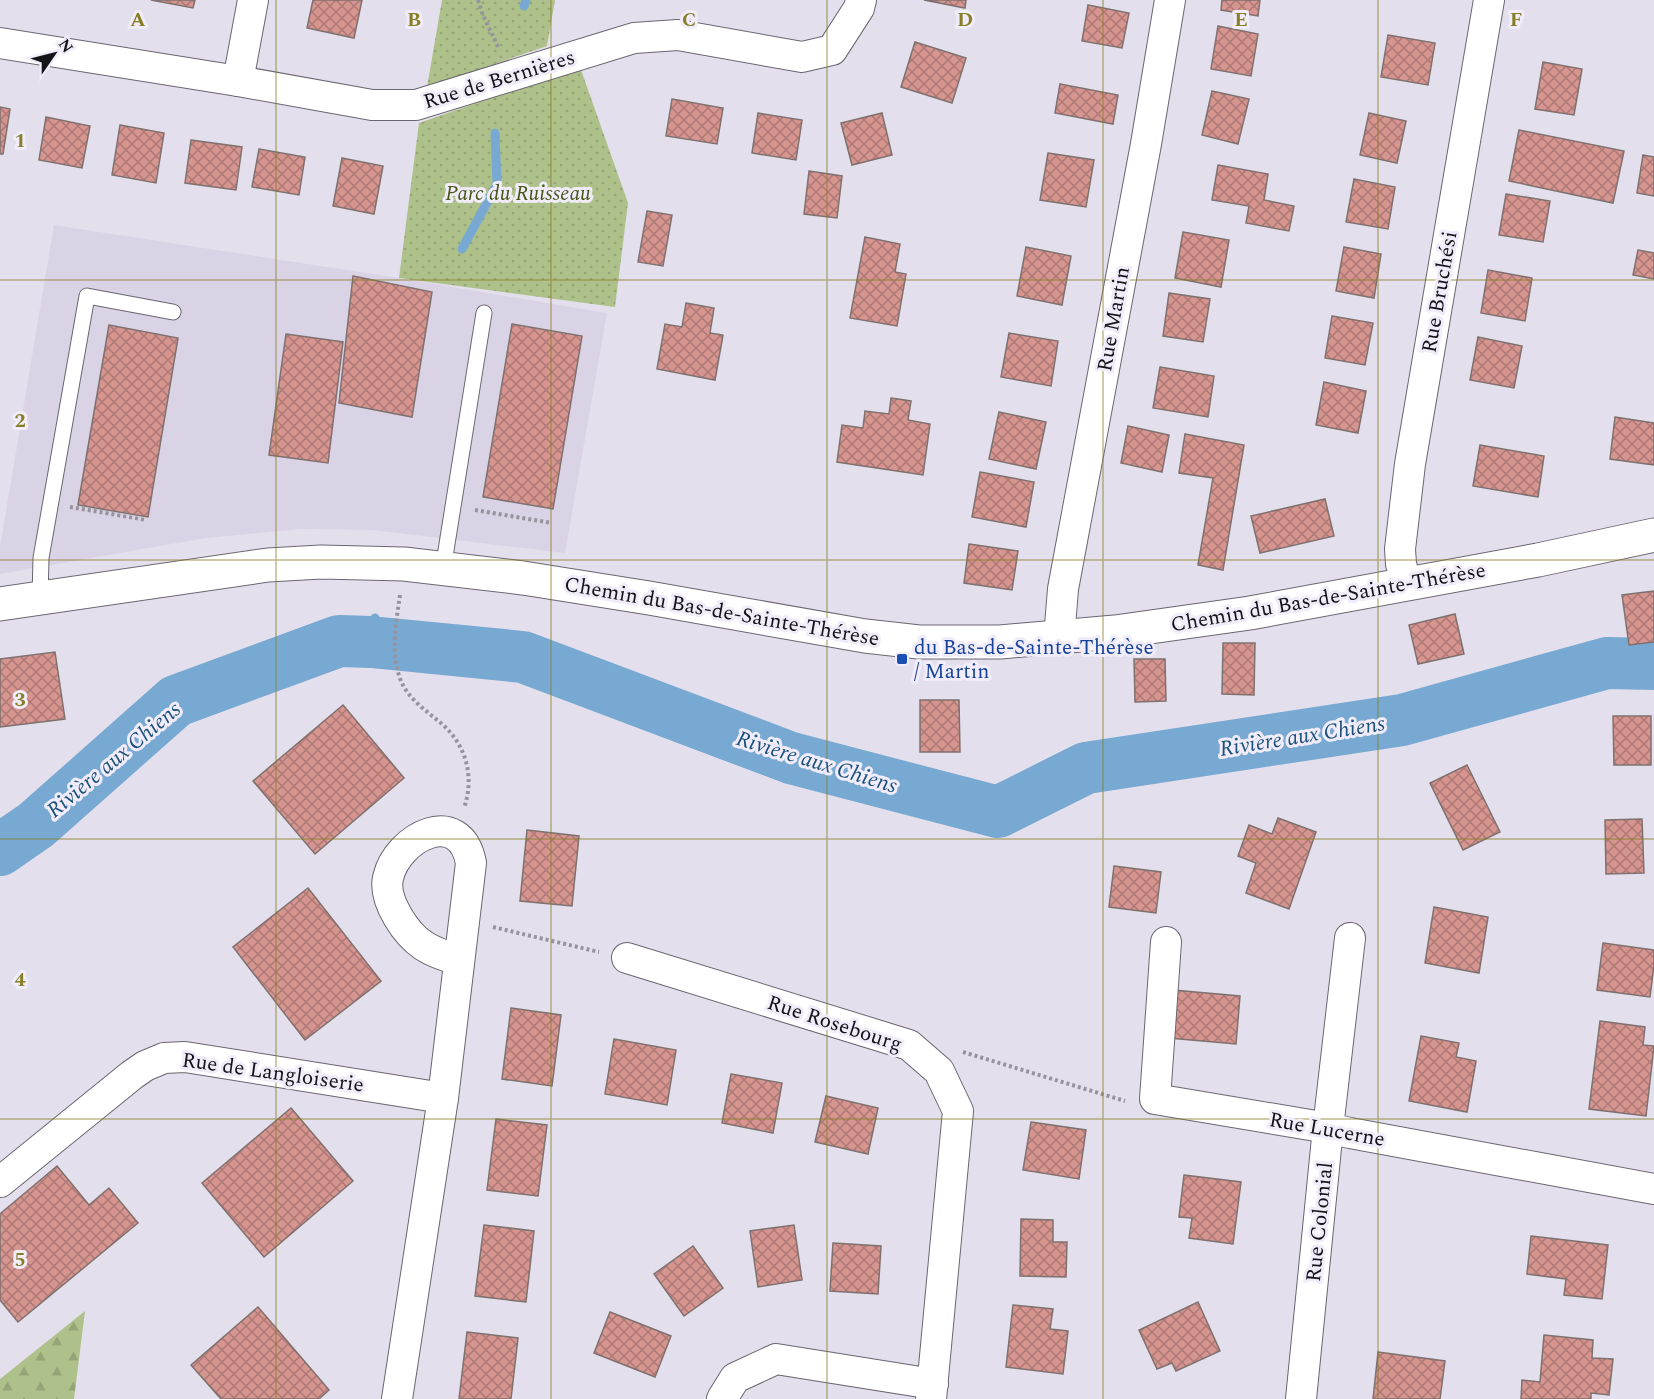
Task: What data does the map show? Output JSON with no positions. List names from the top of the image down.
{
  "streets": {
    "street": [
      "Rue de Bernières",
      "Rue Bruchési",
      "Rue Martin",
      "Chemin du Bas-de-Sainte-Thérèse",
      "Rue Rosebourg",
      "Rue de Langloiserie",
      "Rue Lucerne",
      "Rue Colonial"
    ]
  },
  "crossings": [
    ["Rue Bruchési", "Chemin du Bas-de-Sainte-Thérèse"],
    ["Rue Martin", "Chemin du Bas-de-Sainte-Thérèse"],
    ["Rue Lucerne", "Rue Colonial"]
  ],
  "water": ["Rivière aux Chiens"],
  "parks": ["Parc du Ruisseau"],
  "places": {
    "transit": ["du Bas-de-Sainte-Thérèse / Martin"]
  },
  "north": "top right",
  "grid": {
    "columns": [
      "A",
      "B",
      "C",
      "D",
      "E",
      "F"
    ],
    "rows": [
      "1",
      "2",
      "3",
      "4",
      "5"
    ]
  }
}
